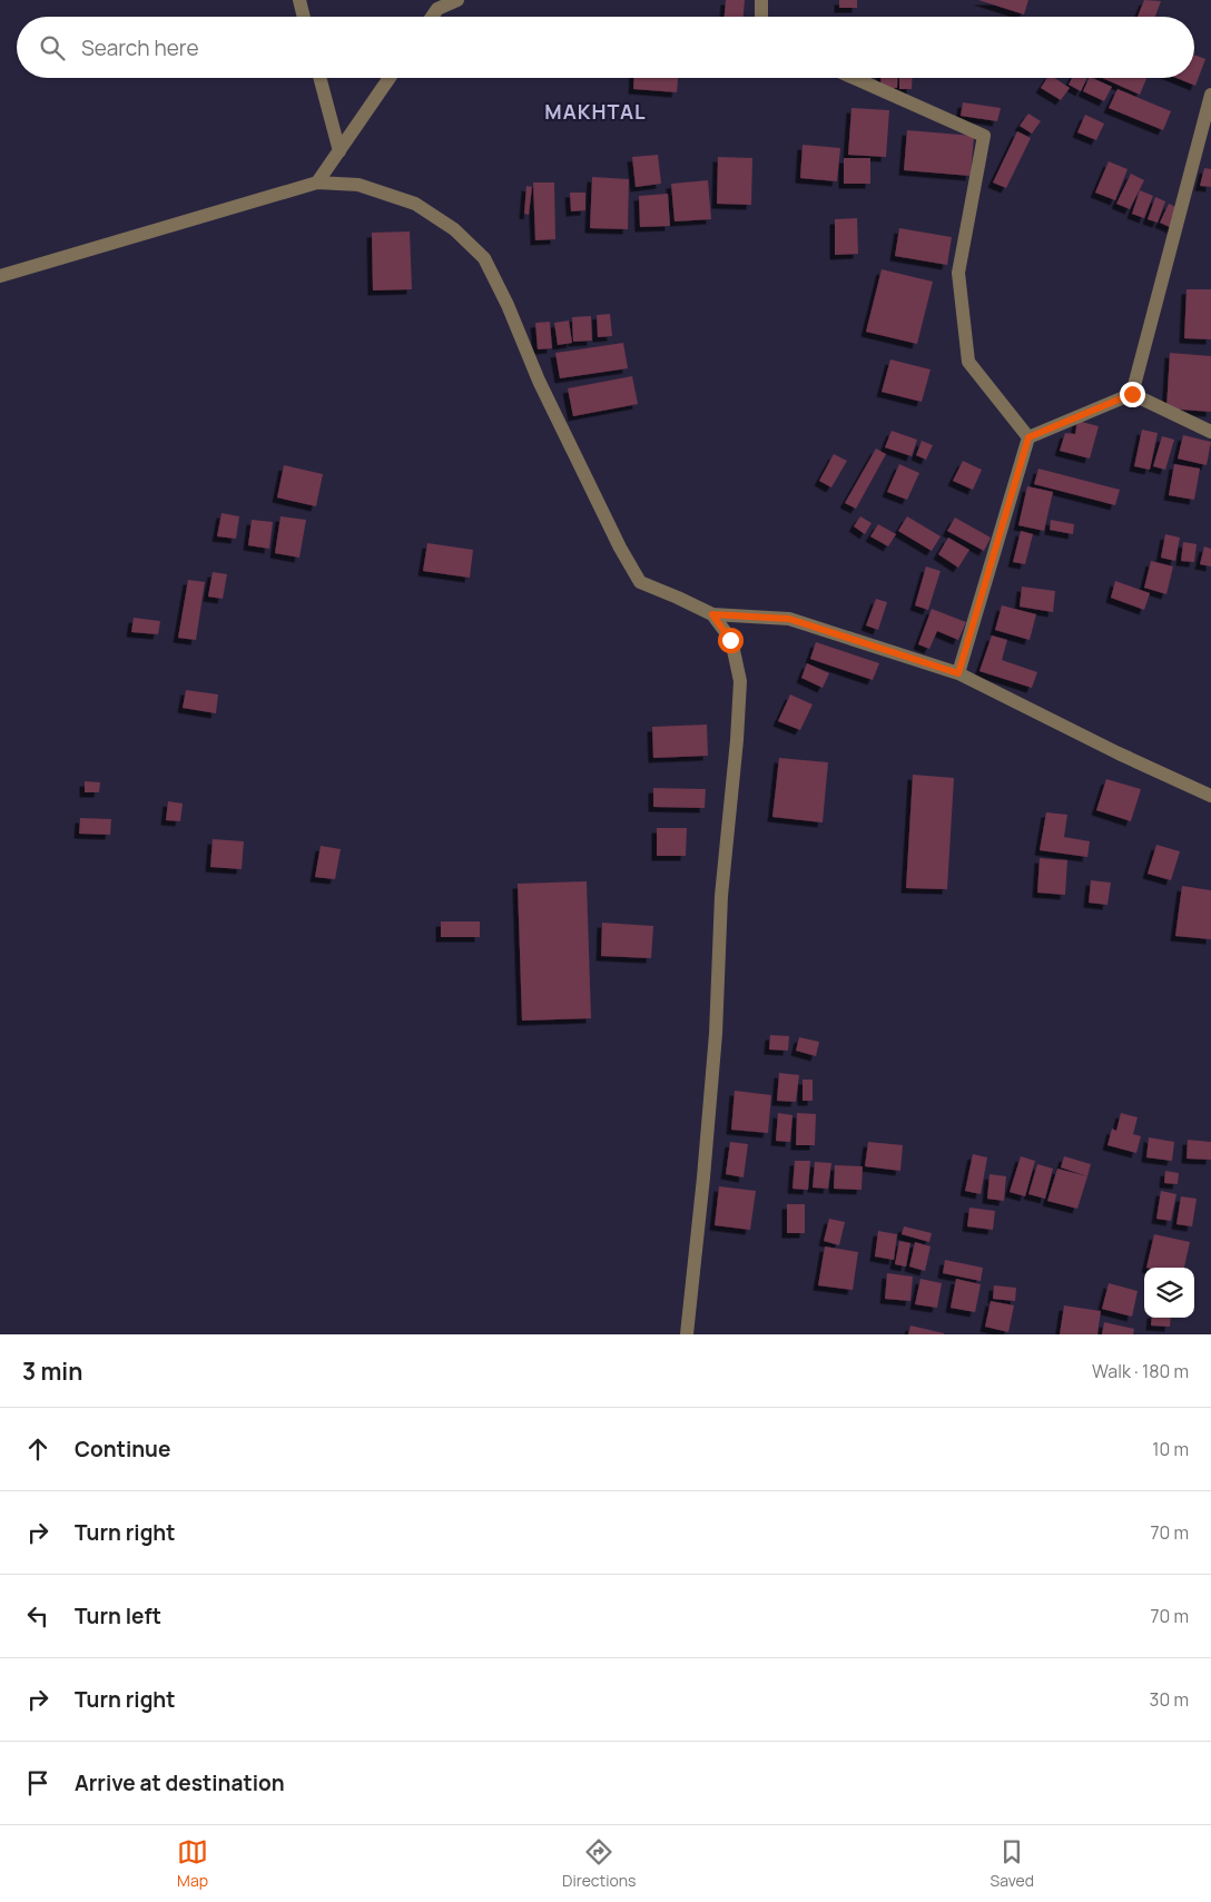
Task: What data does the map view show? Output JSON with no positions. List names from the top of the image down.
{
  "districts": ["MAKHTAL"],
  "page": {
    "search": "Search here",
    "heading": ["3 min", "Walk · 180 m"],
    "list": [
      ["Continue", "10 m"],
      ["Turn right", "70 m"],
      ["Turn left", "70 m"],
      ["Turn right", "30 m"],
      "Arrive at destination"
    ],
    "nav": ["Map", "Directions", "Saved"]
  }
}
